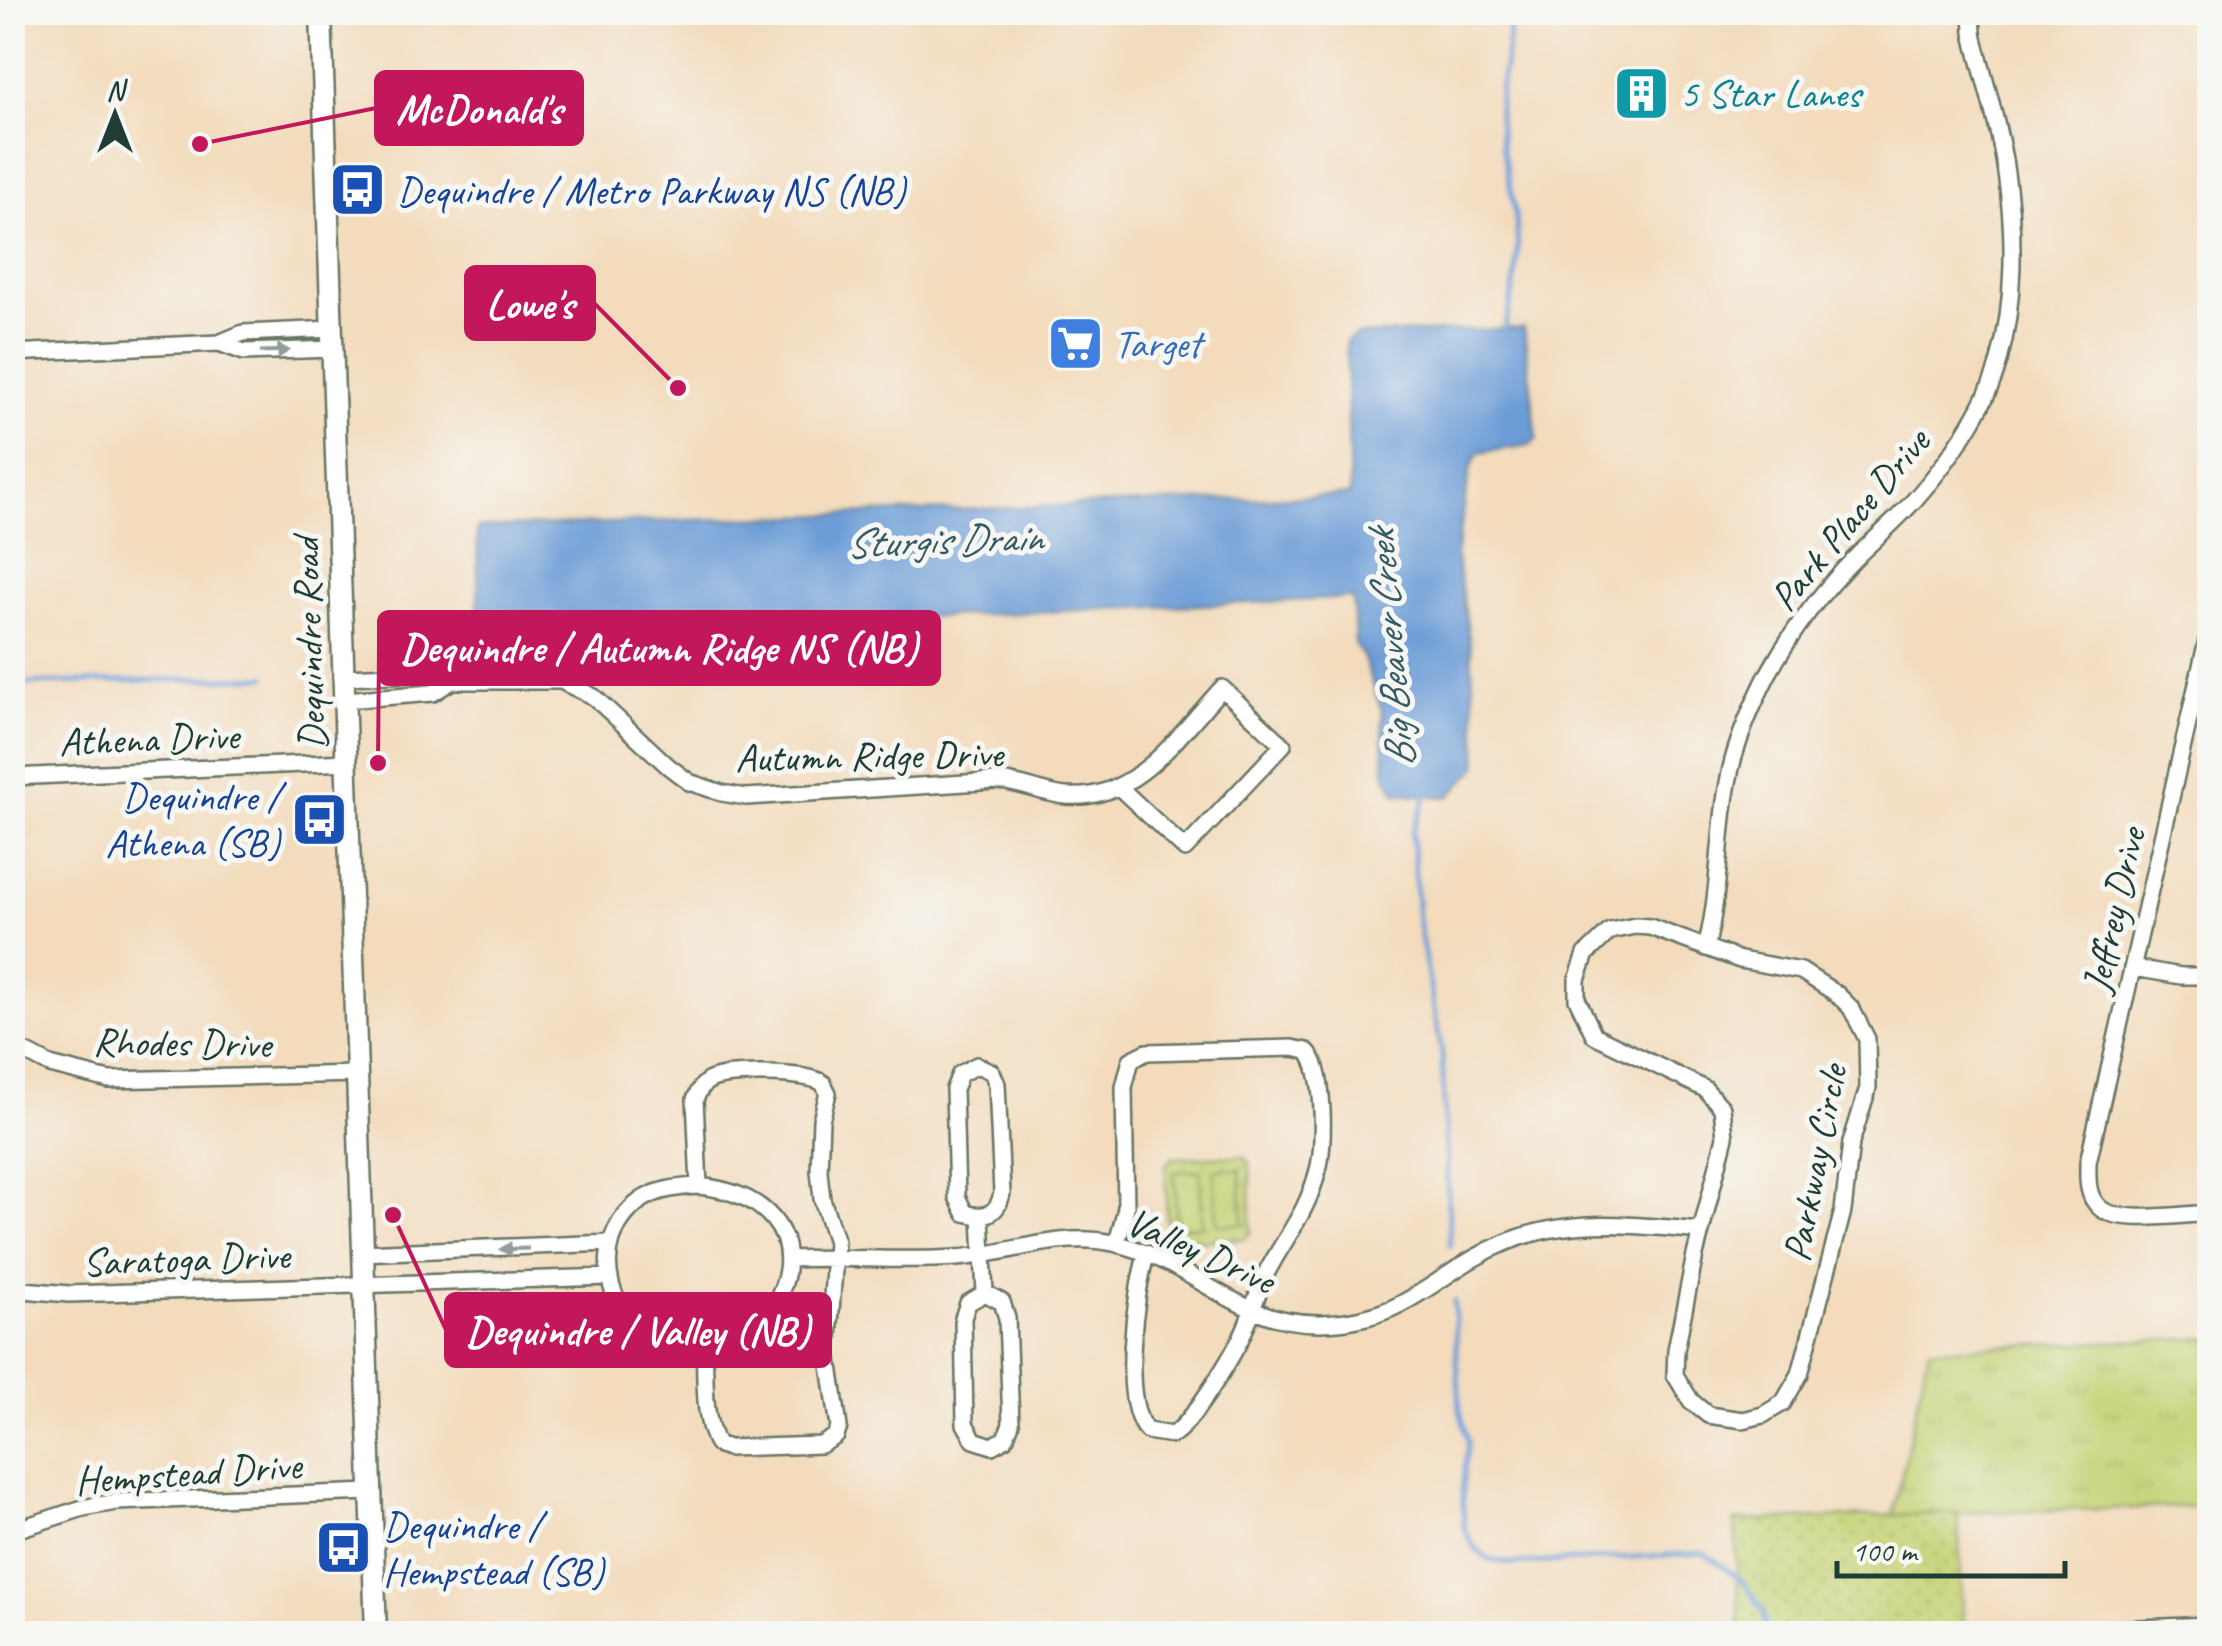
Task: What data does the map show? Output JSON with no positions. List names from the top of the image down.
{
  "streets": {
    "main road": ["Dequindre Road"],
    "street": [
      "Park Place Drive",
      "Athena Drive",
      "Autumn Ridge Drive",
      "Jeffrey Drive",
      "Rhodes Drive",
      "Parkway Circle",
      "Valley Drive",
      "Saratoga Drive",
      "Hempstead Drive"
    ]
  },
  "crossings": [
    ["Park Place Drive", "Parkway Circle"],
    ["Dequindre Road", "Athena Drive"],
    ["Dequindre Road", "Autumn Ridge Drive"],
    ["Dequindre Road", "Rhodes Drive"],
    ["Dequindre Road", "Saratoga Drive"],
    ["Dequindre Road", "Hempstead Drive"],
    ["Parkway Circle", "Valley Drive"]
  ],
  "water": ["Sturgis Drain", "Big Beaver Creek"],
  "places": {
    "building": ["5 Star Lanes"],
    "other": [
      "McDonald's",
      "Lowe's",
      "Dequindre / Autumn Ridge NS (NB)",
      "Dequindre / Valley (NB)"
    ],
    "bus stop": ["Dequindre / Metro Parkway NS (NB)", "Dequindre / Athena (SB)", "Dequindre / Hempstead (SB)"],
    "supermarket": ["Target"]
  },
  "scale_bar": "100 m",
  "north": "top"
}
